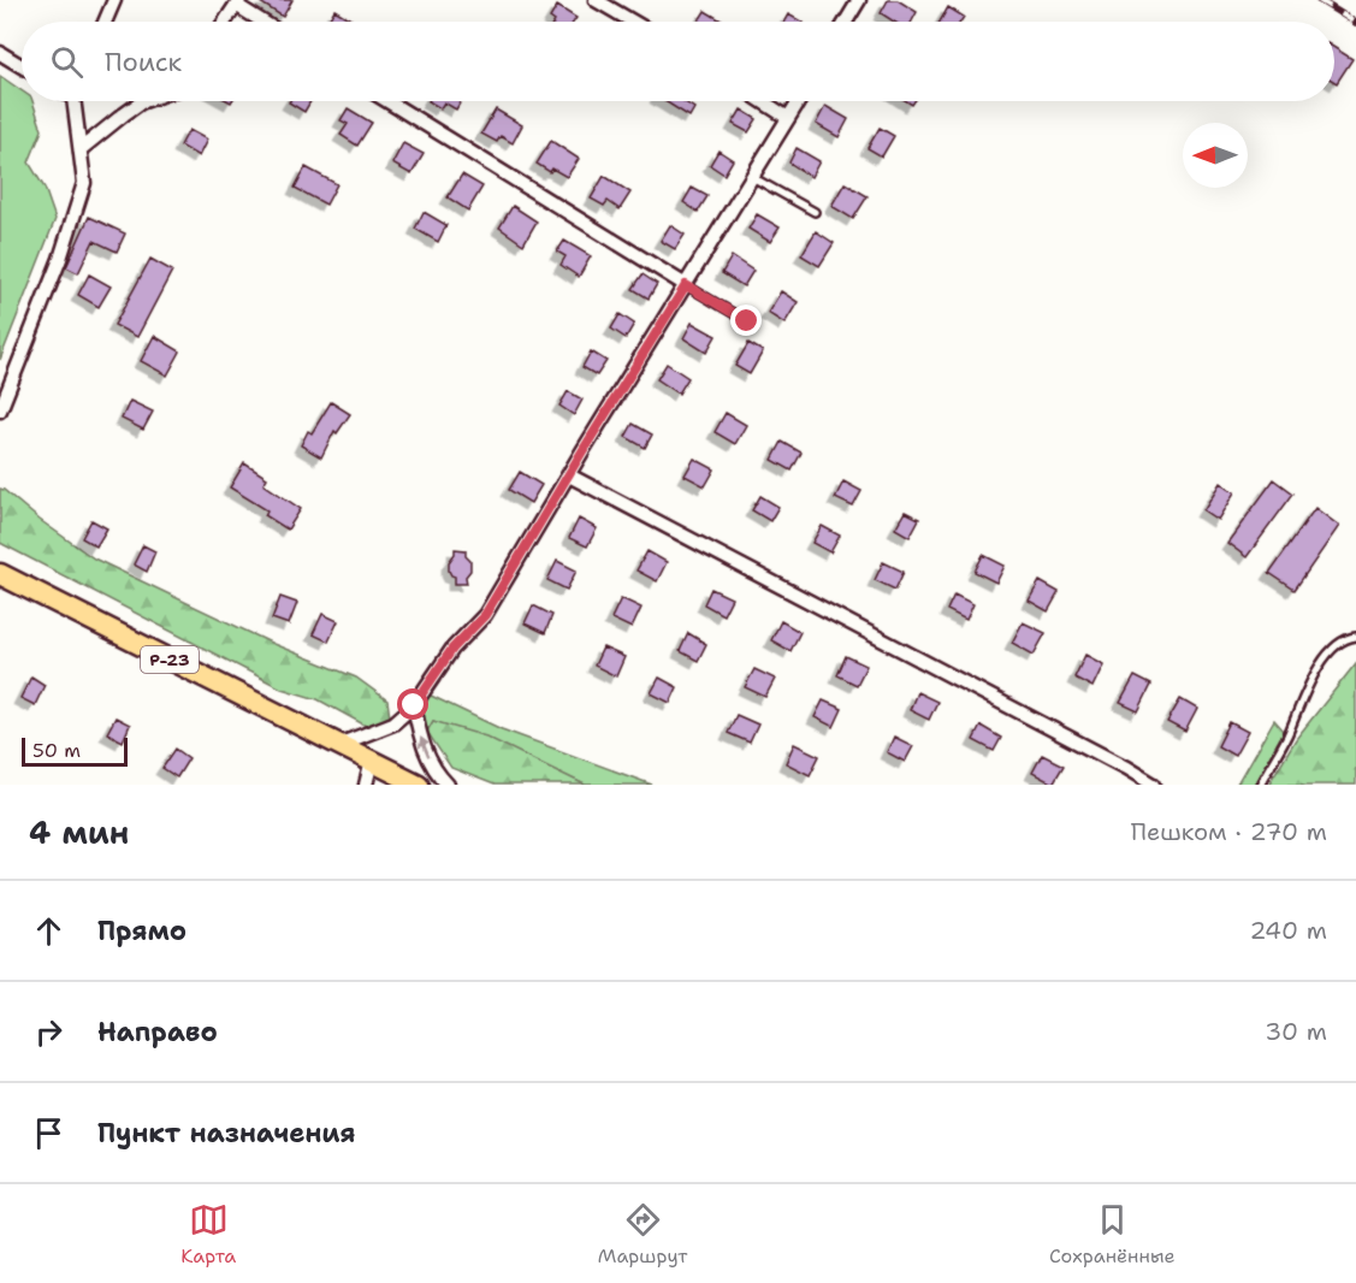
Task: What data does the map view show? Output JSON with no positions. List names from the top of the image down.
{
  "streets": {
    "main road": ["Р-23"]
  },
  "scale_bar": "50 m",
  "north": "left",
  "page": {
    "search": "Поиск",
    "scale": "50 m",
    "heading": ["4 мин", "Пешком · 270 m"],
    "list": [
      ["Прямо", "240 m"],
      ["Направо", "30 m"],
      "Пункт назначения"
    ],
    "nav": ["Карта", "Маршрут", "Сохранённые"]
  }
}
